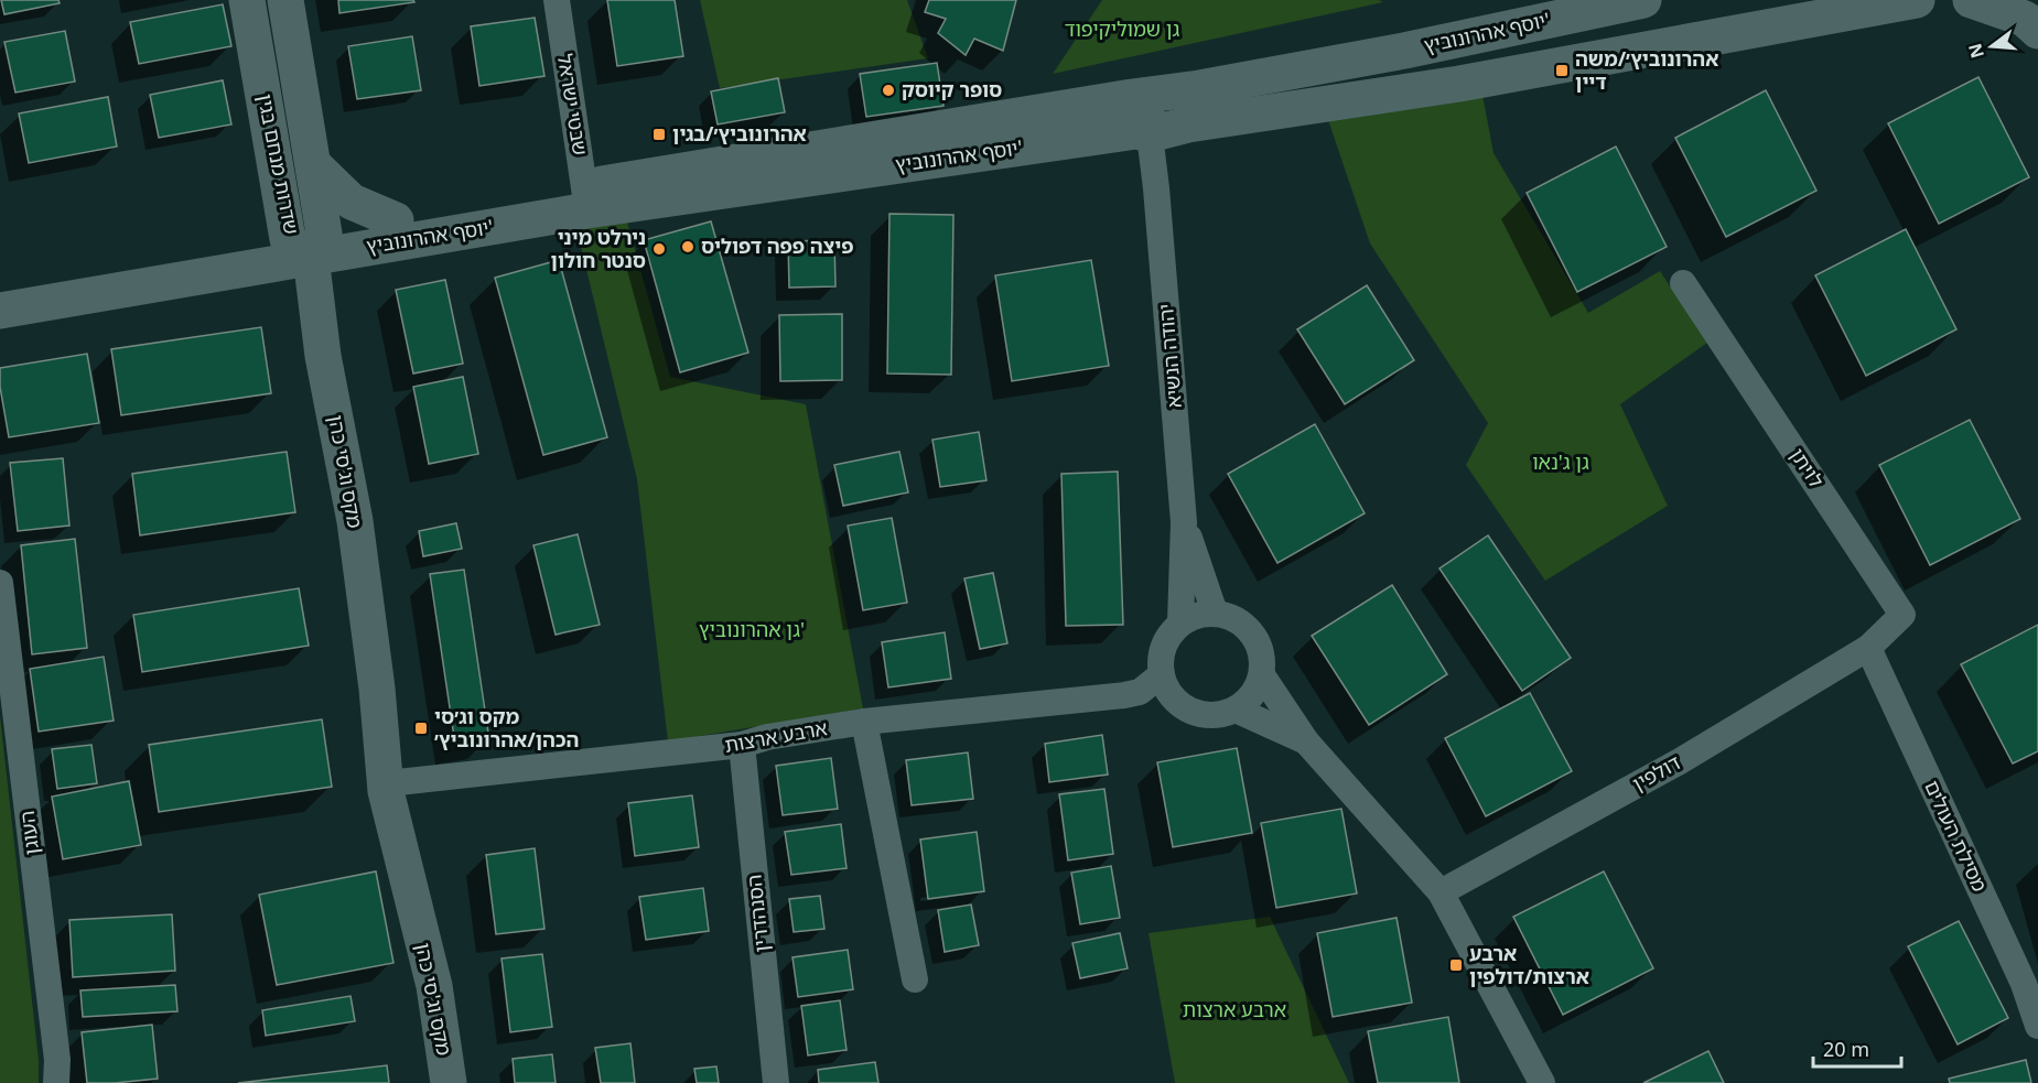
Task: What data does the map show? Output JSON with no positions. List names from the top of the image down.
{
  "streets": {
    "street": [
      "יוסף אהרונוביץ'",
      "שבטי ישראל",
      "שדרות מנחם בגין",
      "יהודה הנשיא",
      "לויתן",
      "מקס וג'סי כהן",
      "ארבע ארצות",
      "דולפין",
      "העוגן",
      "מסילת העולים",
      "הסנהדרין"
    ]
  },
  "crossings": [
    ["יוסף אהרונוביץ'", "שבטי ישראל"],
    ["יוסף אהרונוביץ'", "שדרות מנחם בגין"],
    ["יוסף אהרונוביץ'", "יהודה הנשיא"],
    ["יוסף אהרונוביץ'", "מקס וג'סי כהן"],
    ["שדרות מנחם בגין", "מקס וג'סי כהן"],
    ["יהודה הנשיא", "ארבע ארצות"],
    ["לויתן", "דולפין"],
    ["לויתן", "מסילת העולים"],
    ["מקס וג'סי כהן", "ארבע ארצות"],
    ["ארבע ארצות", "הסנהדרין"],
    ["דולפין", "מסילת העולים"]
  ],
  "parks": [
    "גן שמוליקיפוד",
    "גן ג'נאו",
    "גן אהרונוביץ'",
    "ארבע ארצות"
  ],
  "places": {
    "transit": [
      "אהרונוביץ׳/משה דיין",
      "אהרונוביץ׳/בגין",
      "מקס וג׳סי הכהן/אהרונוביץ׳",
      "ארבע ארצות/דולפין"
    ],
    "other": ["סופר קיוסק", "פיצה פפה דפוליס", "נירלט מיני סנטר חולון"]
  },
  "scale_bar": "20 m",
  "north": "left"
}
